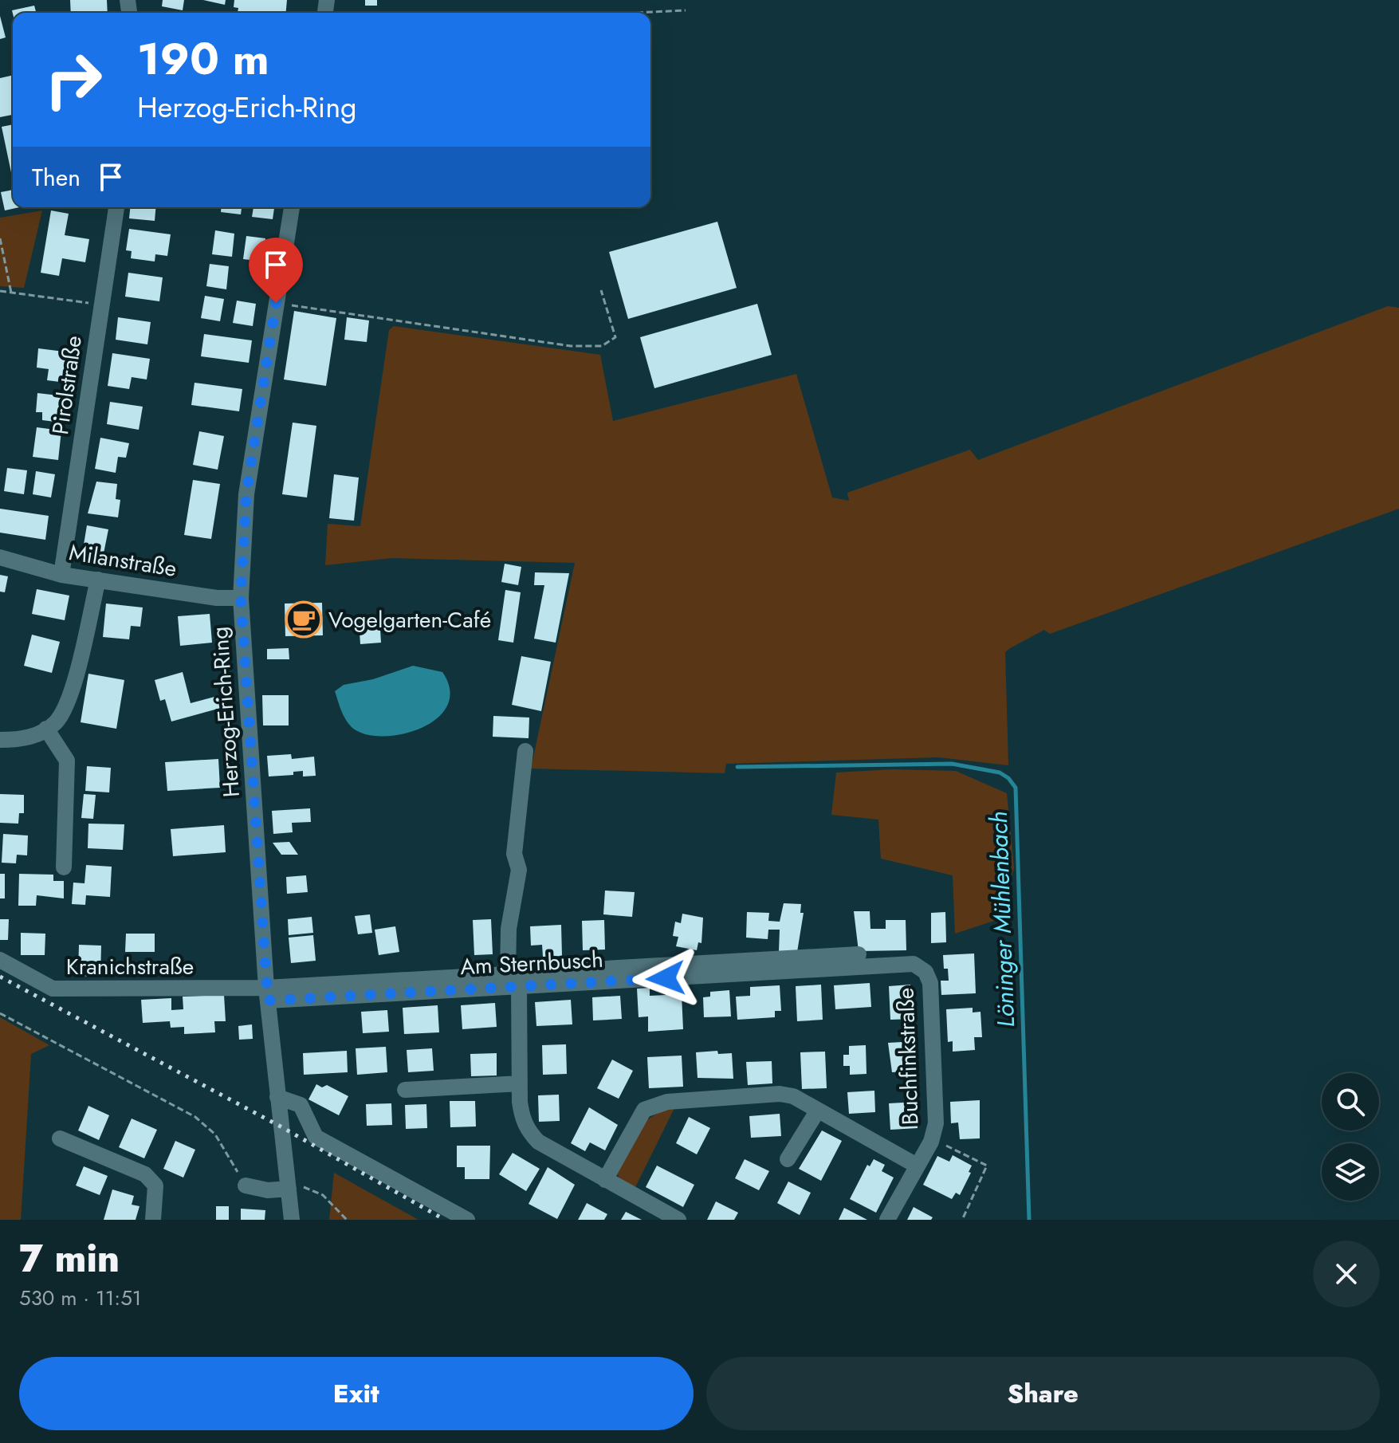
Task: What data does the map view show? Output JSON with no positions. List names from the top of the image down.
{
  "streets": {
    "street": [
      "Pirolstraße",
      "Milanstraße",
      "Herzog-Erich-Ring",
      "Am Sternbusch",
      "Kranichstraße",
      "Buchfinkstraße"
    ]
  },
  "crossings": [
    ["Pirolstraße", "Milanstraße"],
    ["Milanstraße", "Herzog-Erich-Ring"],
    ["Herzog-Erich-Ring", "Am Sternbusch"],
    ["Herzog-Erich-Ring", "Kranichstraße"],
    ["Am Sternbusch", "Kranichstraße"],
    ["Am Sternbusch", "Buchfinkstraße"]
  ],
  "water": ["Löninger Mühlenbach"],
  "places": {
    "cafe": ["Vogelgarten-Café"]
  },
  "page": {
    "turn": ["190 m", "Herzog-Erich-Ring"],
    "then": "Then",
    "heading": ["7 min", "530 m · 11:51"],
    "buttons": ["Exit", "Share"]
  }
}
